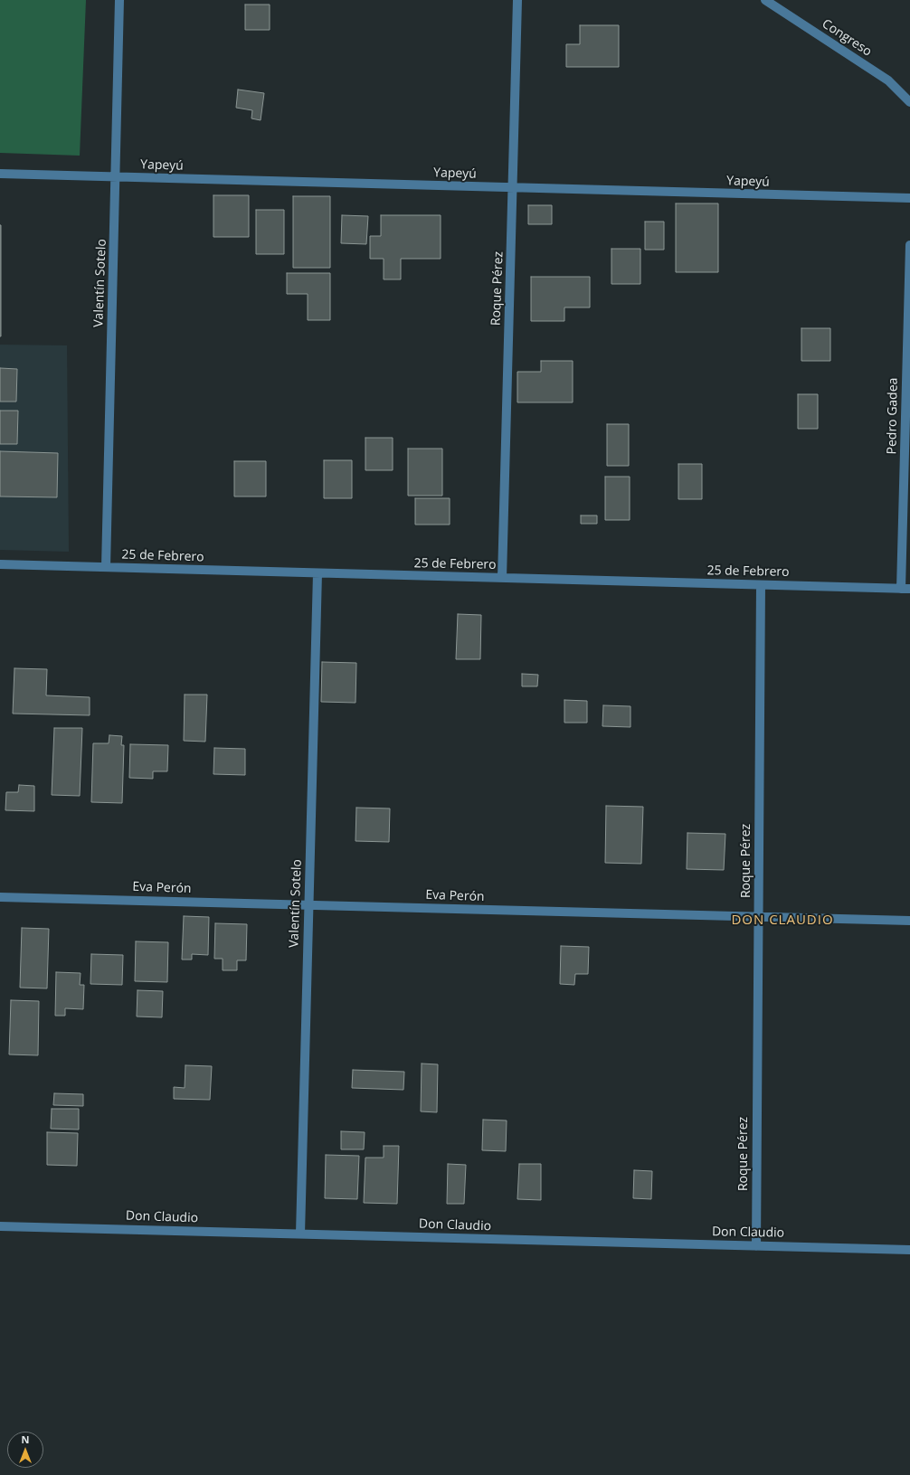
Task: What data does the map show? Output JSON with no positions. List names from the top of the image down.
{
  "streets": {
    "street": [
      "Congreso",
      "Yapeyú",
      "Valentín Sotelo",
      "Roque Pérez",
      "Pedro Gadea",
      "25 de Febrero",
      "Eva Perón",
      "Don Claudio"
    ]
  },
  "crossings": [
    ["Yapeyú", "Valentín Sotelo"],
    ["Yapeyú", "Roque Pérez"],
    ["Valentín Sotelo", "25 de Febrero"],
    ["Valentín Sotelo", "Eva Perón"],
    ["Valentín Sotelo", "Don Claudio"],
    ["Roque Pérez", "25 de Febrero"],
    ["Roque Pérez", "Eva Perón"],
    ["Roque Pérez", "Don Claudio"],
    ["Pedro Gadea", "25 de Febrero"]
  ],
  "districts": ["DON CLAUDIO"],
  "north": "top"
}
